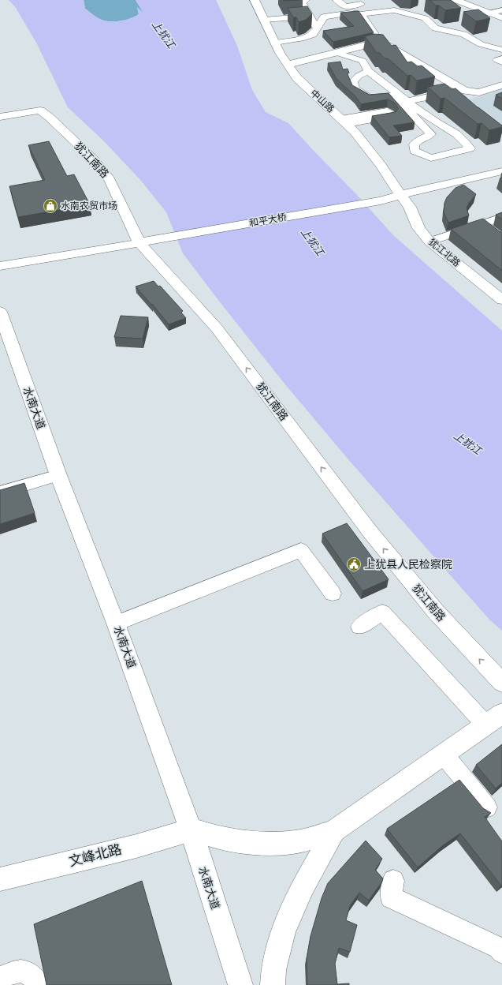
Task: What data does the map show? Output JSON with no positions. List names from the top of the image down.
{
  "streets": {
    "street": [
      "中山路",
      "犹江南路",
      "和平大桥",
      "犹江北路",
      "水南大道",
      "文峰北路"
    ]
  },
  "crossings": [
    ["中山路", "和平大桥"],
    ["中山路", "犹江北路"],
    ["犹江南路", "和平大桥"],
    ["和平大桥", "犹江北路"],
    ["水南大道", "文峰北路"]
  ],
  "one_way": ["犹江南路"],
  "water": ["上犹江"],
  "places": {
    "shop": ["水南农贸市场"],
    "public building": ["上犹县人民检察院"]
  }
}
